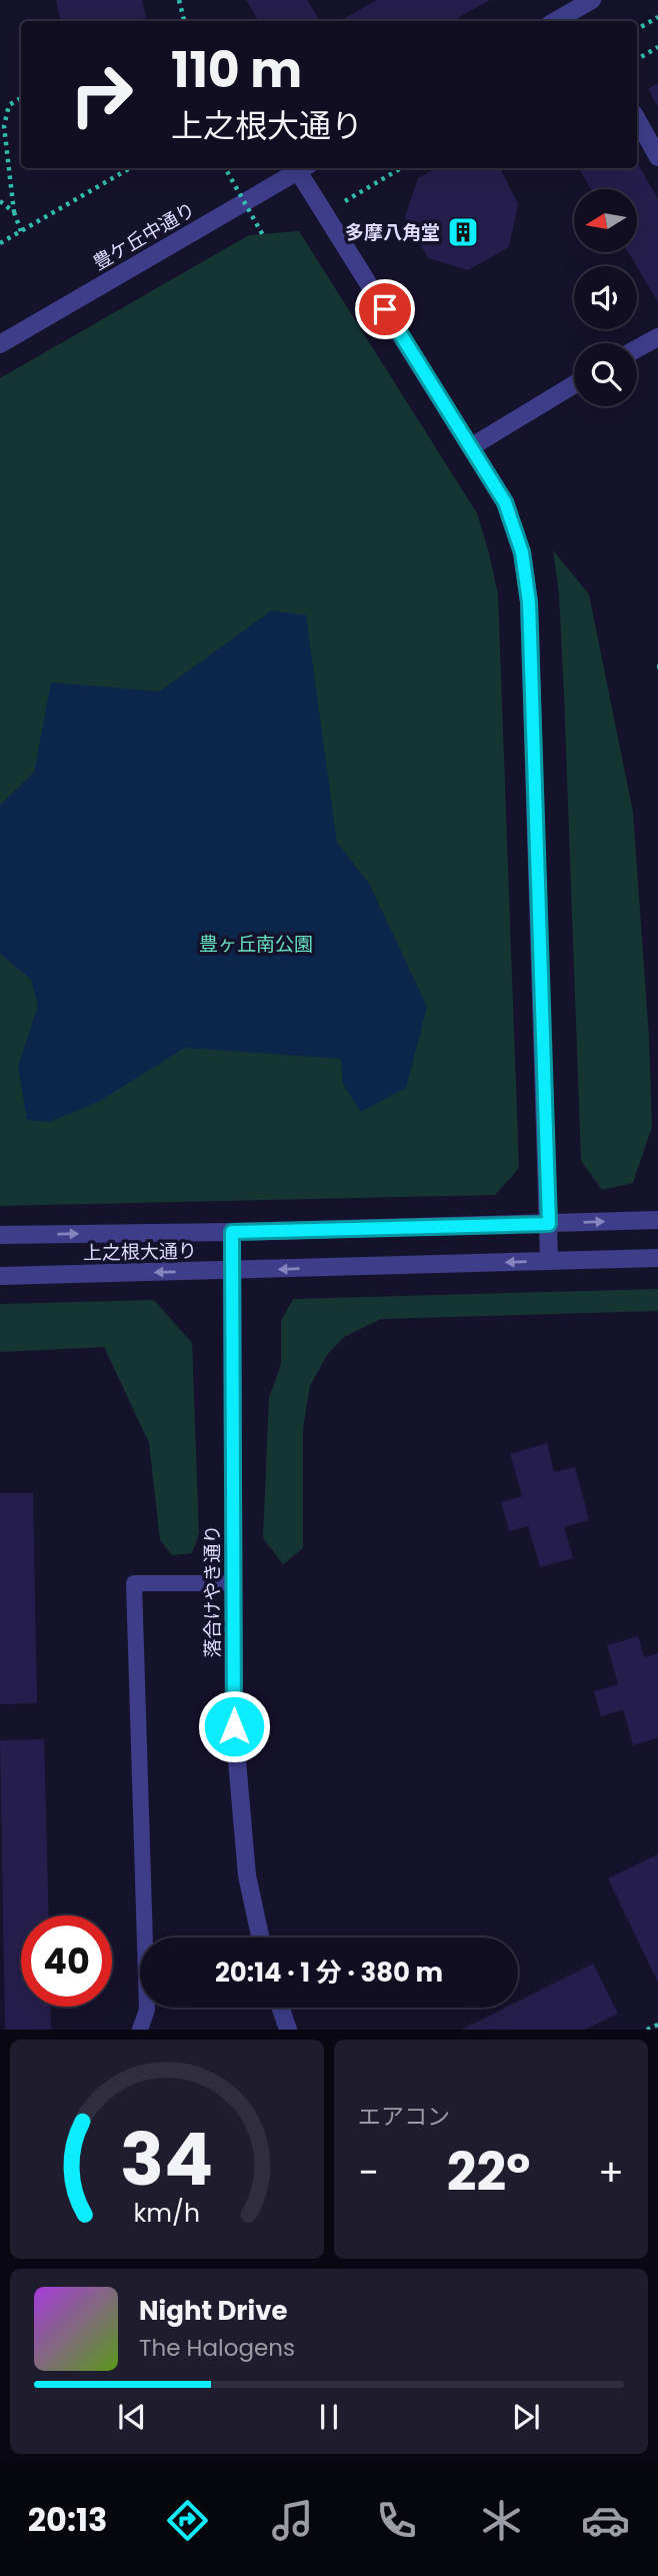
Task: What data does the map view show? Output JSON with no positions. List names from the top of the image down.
{
  "streets": {
    "street": ["豊ケ丘中通り", "上之根大通り", "落合けやき通り"]
  },
  "crossings": [
    ["上之根大通り", "落合けやき通り"]
  ],
  "parks": ["豊ヶ丘南公園"],
  "places": {
    "building": ["多摩八角堂"]
  },
  "north": "left",
  "page": {
    "turn": ["110 m", "上之根大通り"],
    "limit": "40",
    "trip": "20:14 · 1 分 · 380 m",
    "tile": "エアコン",
    "heat": ["−", "22°", "+"],
    "song": ["Night Drive", "The Halogens"],
    "tabs": "20:13",
    "gauge": ["34", "km/h"]
  }
}
